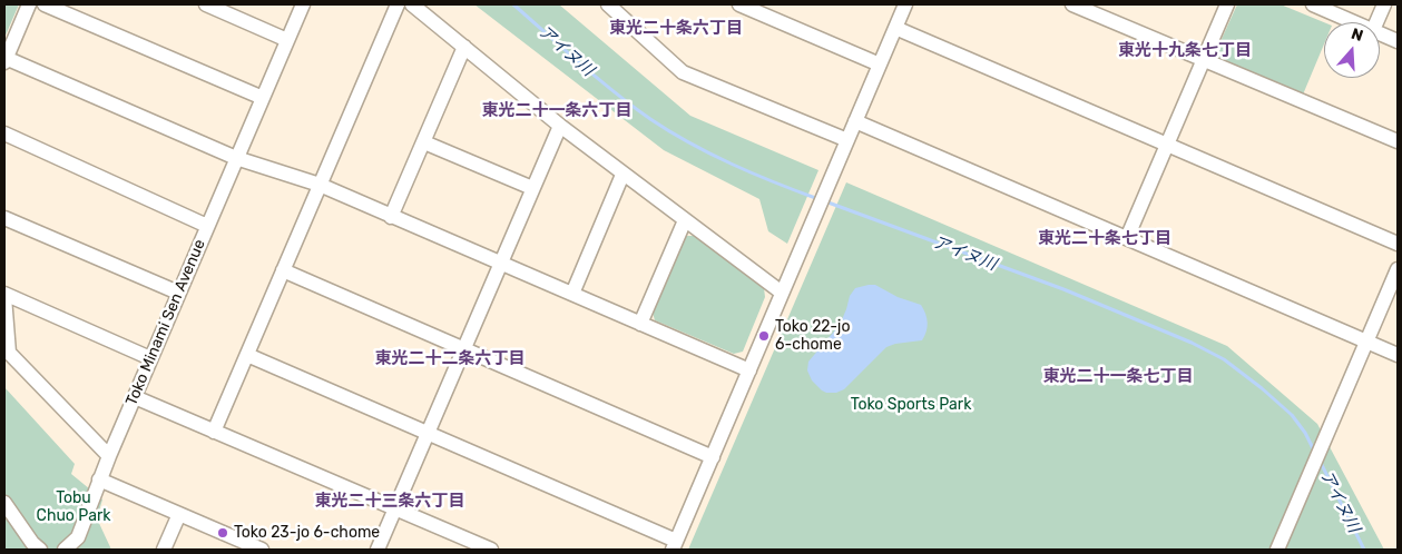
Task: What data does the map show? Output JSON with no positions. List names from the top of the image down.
{
  "streets": {
    "street": ["Toko Minami Sen Avenue"]
  },
  "districts": [
    "東光二十条六丁目",
    "東光十九条七丁目",
    "東光二十一条六丁目",
    "東光二十条七丁目",
    "東光二十二条六丁目",
    "東光二十一条七丁目",
    "東光二十三条六丁目"
  ],
  "water": ["アイヌ川"],
  "parks": ["Toko Sports Park", "Tobu Chuo Park"],
  "places": ["Toko 22-jo 6-chome", "Toko 23-jo 6-chome"],
  "north": "top"
}
